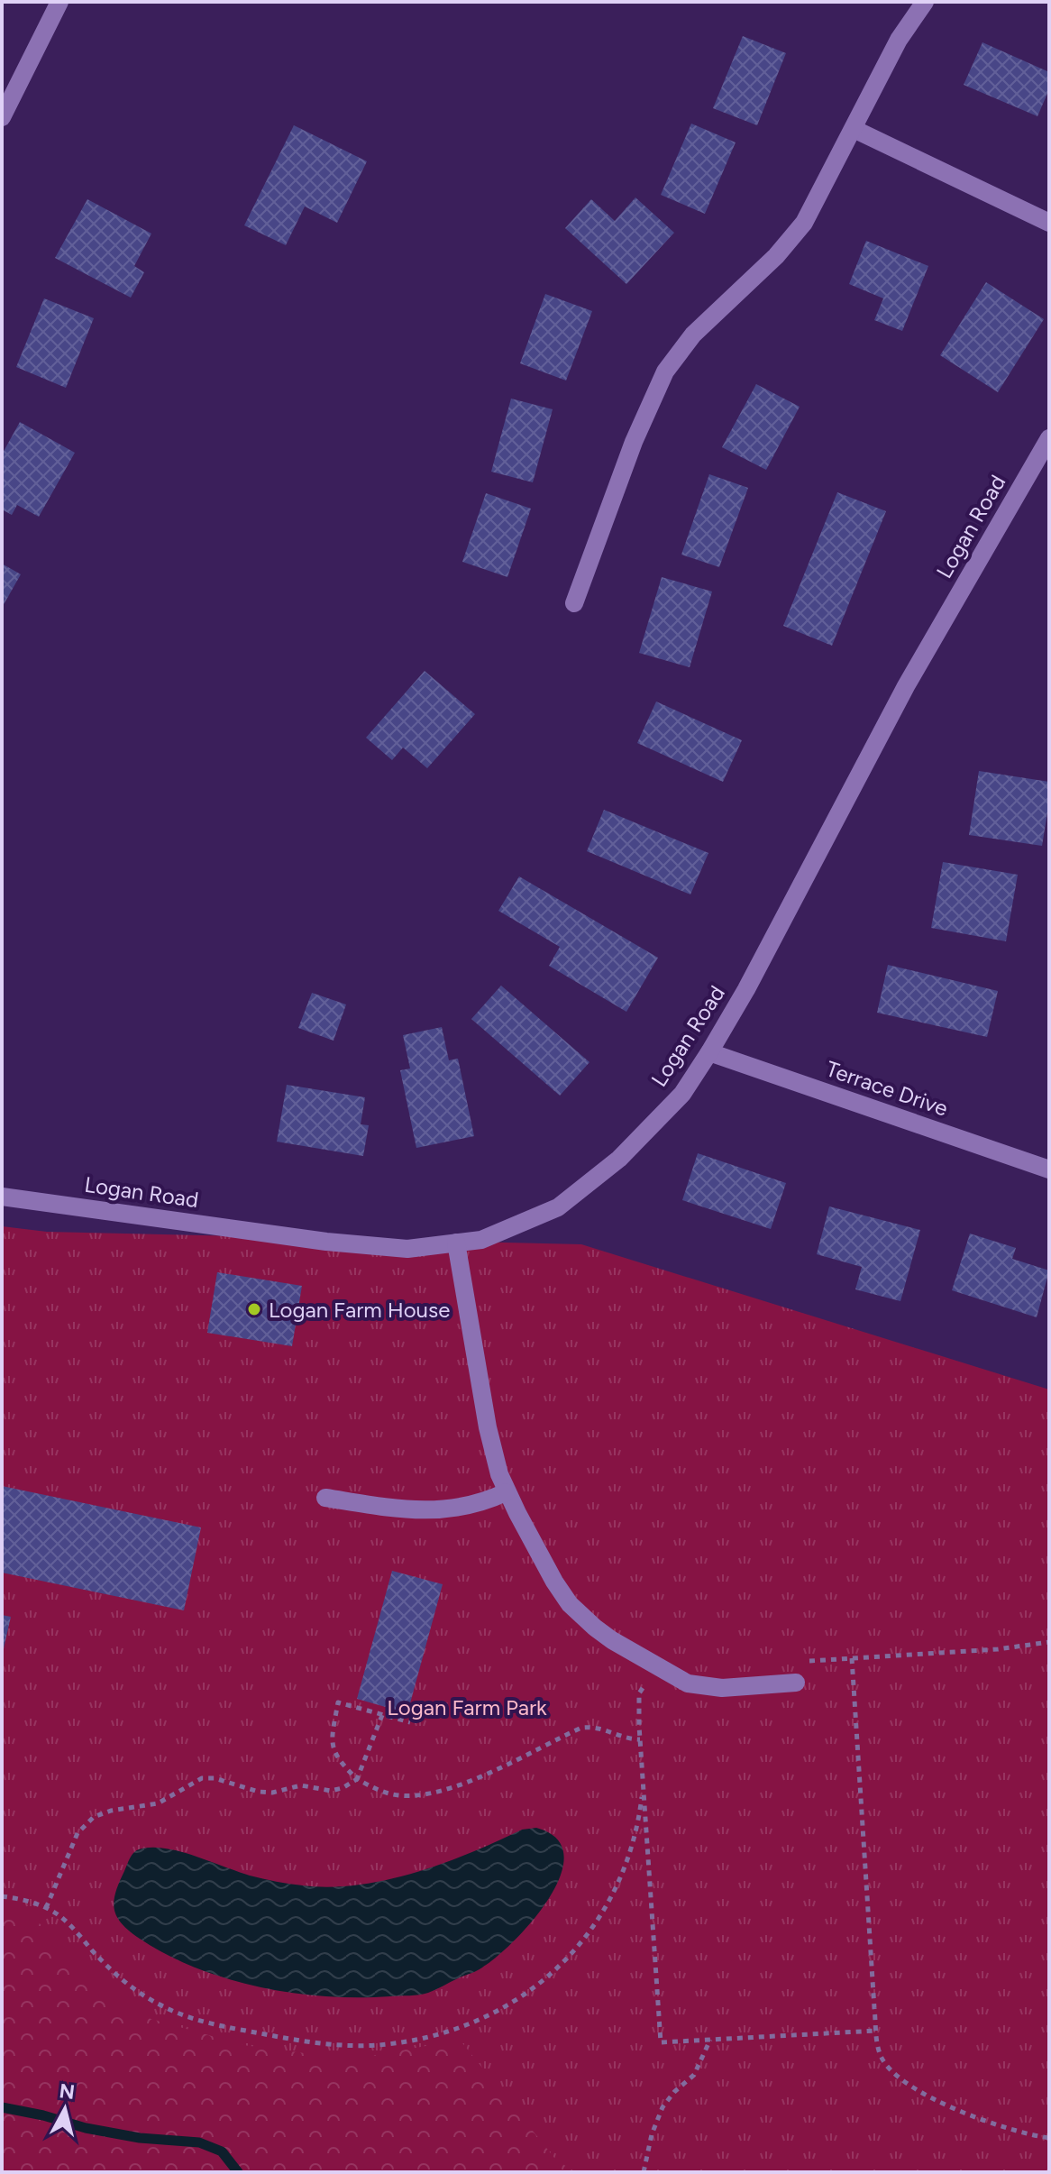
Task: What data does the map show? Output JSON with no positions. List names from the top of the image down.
{
  "streets": {
    "street": ["Logan Road", "Terrace Drive"]
  },
  "crossings": [
    ["Logan Road", "Terrace Drive"]
  ],
  "parks": ["Logan Farm Park"],
  "places": ["Logan Farm House"],
  "north": "top"
}
